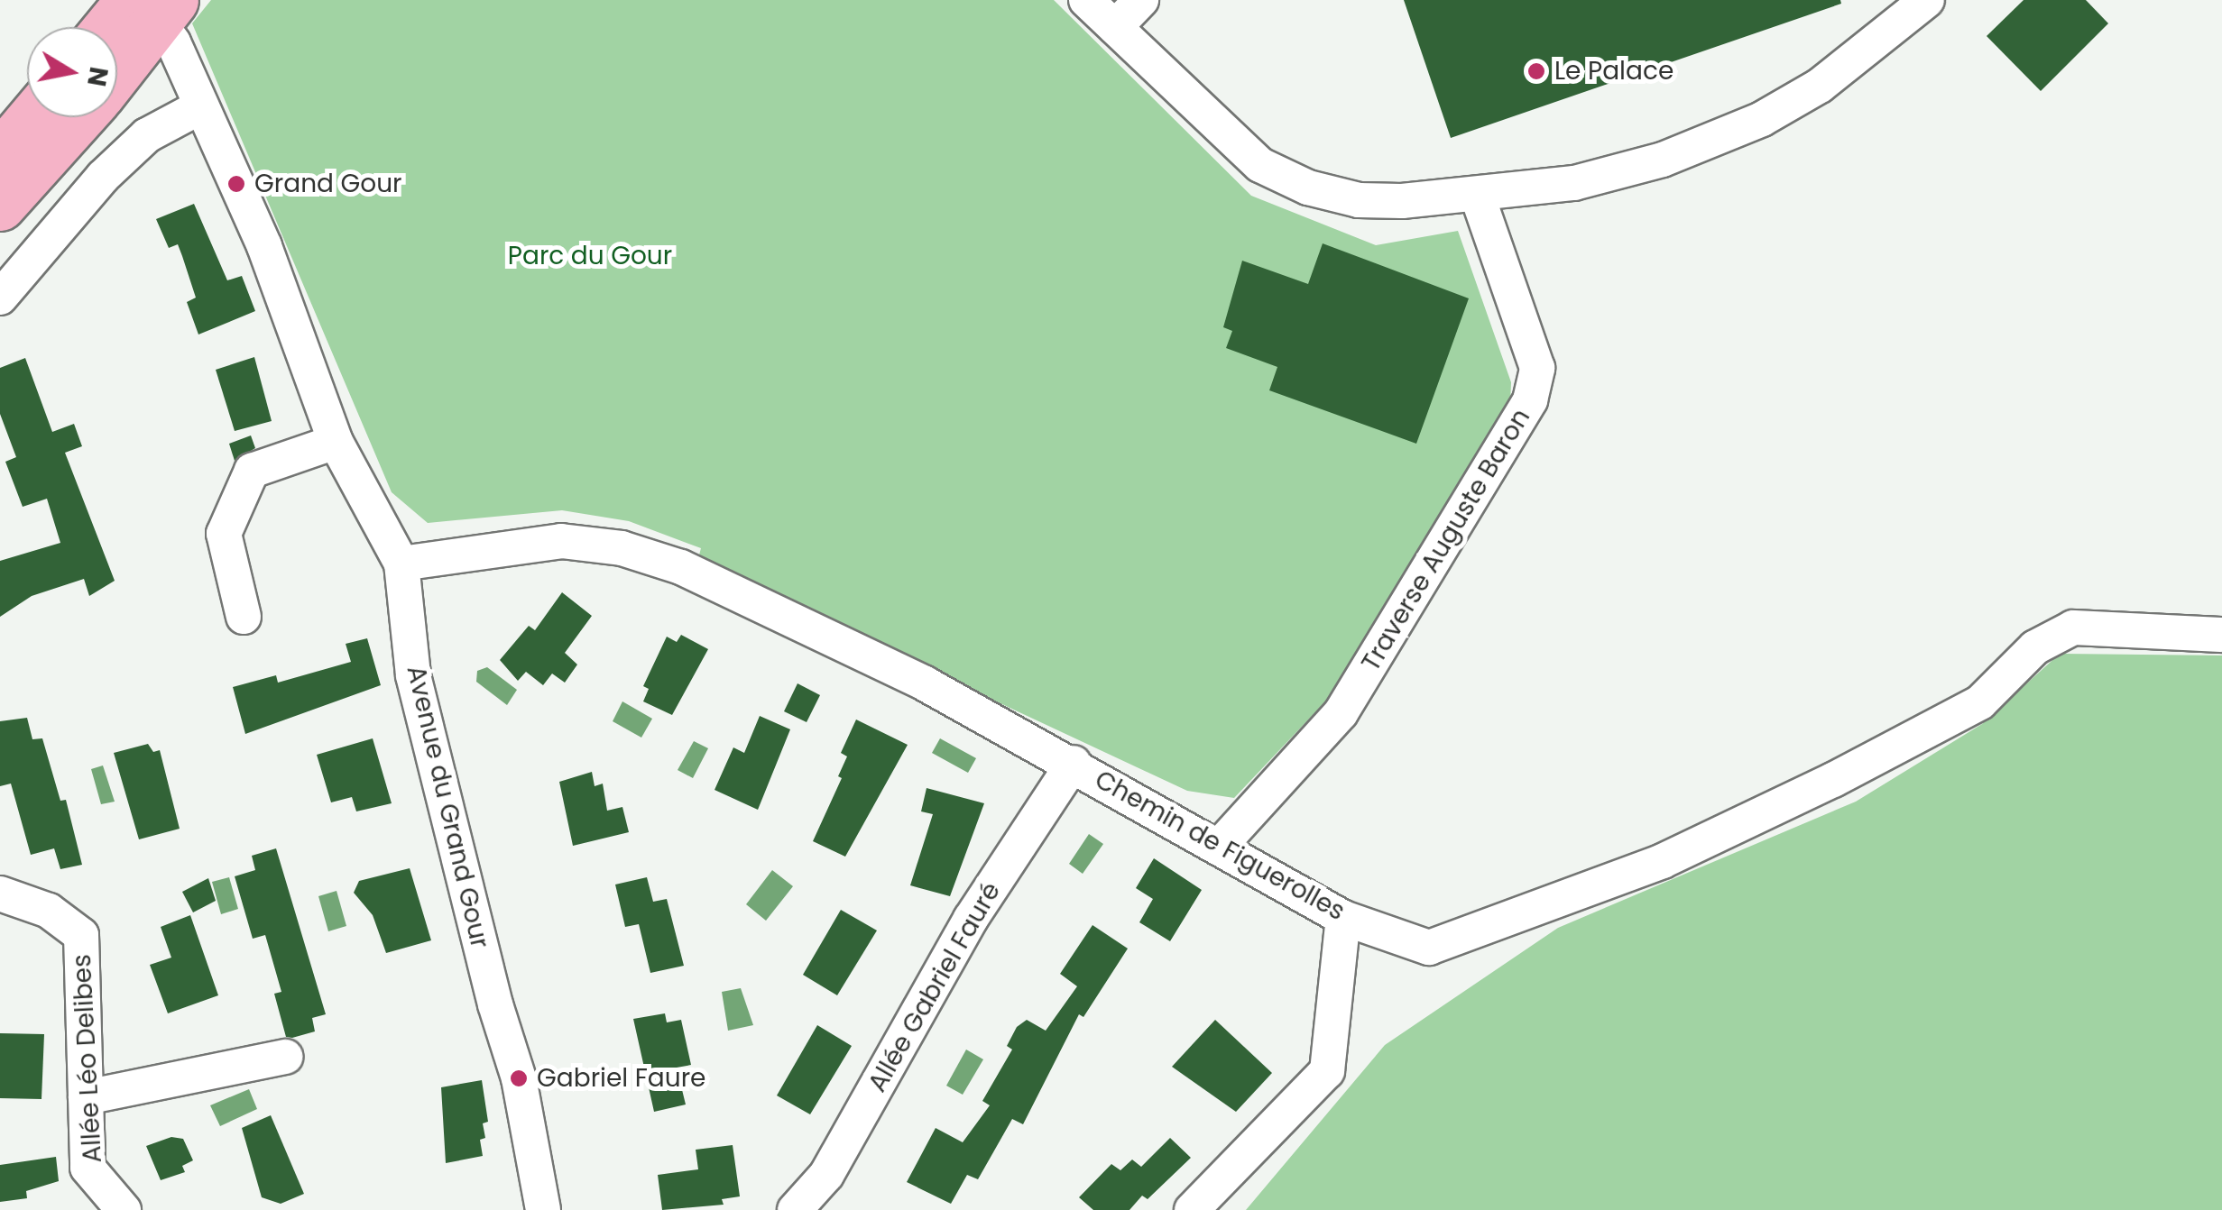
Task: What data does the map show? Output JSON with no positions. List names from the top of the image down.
{
  "streets": {
    "street": [
      "Traverse Auguste Baron",
      "Avenue du Grand Gour",
      "Chemin de Figuerolles",
      "Allée Gabriel Fauré",
      "Allée Léo Delibes"
    ]
  },
  "crossings": [
    ["Traverse Auguste Baron", "Chemin de Figuerolles"],
    ["Avenue du Grand Gour", "Chemin de Figuerolles"],
    ["Chemin de Figuerolles", "Allée Gabriel Fauré"]
  ],
  "parks": ["Parc du Gour"],
  "places": ["Le Palace", "Grand Gour", "Gabriel Faure"],
  "north": "right"
}
